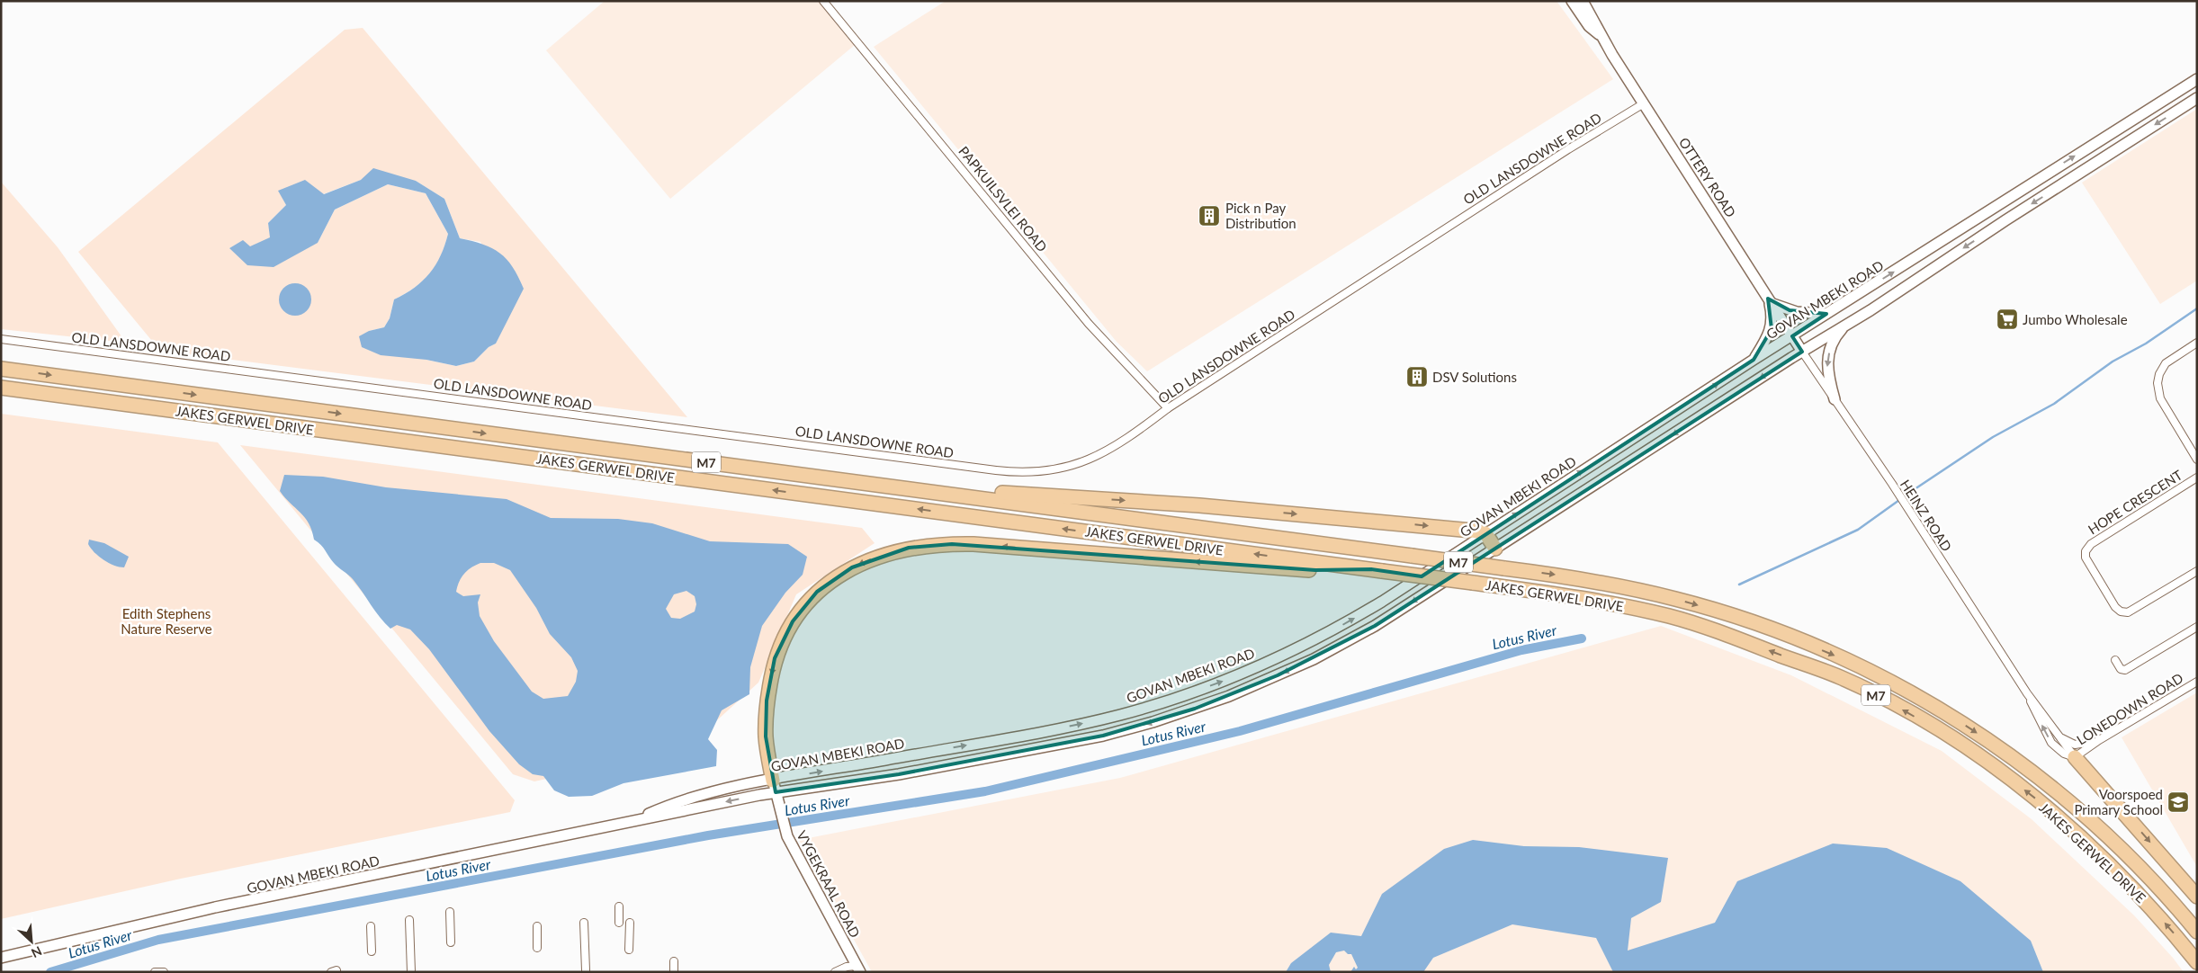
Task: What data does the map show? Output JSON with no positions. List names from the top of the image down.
{
  "streets": {
    "highway": ["JAKES GERWEL DRIVE", "M7"],
    "main road": ["OTTERY ROAD", "GOVAN MBEKI ROAD", "VYGEKRAAL ROAD"],
    "street": [
      "OLD LANSDOWNE ROAD",
      "PAPKUILSVLEI ROAD",
      "HOPE CRESCENT",
      "HEINZ ROAD",
      "LONEDOWN ROAD"
    ]
  },
  "crossings": [
    ["OLD LANSDOWNE ROAD", "OTTERY ROAD"],
    ["OLD LANSDOWNE ROAD", "PAPKUILSVLEI ROAD"],
    ["OTTERY ROAD", "GOVAN MBEKI ROAD"],
    ["OTTERY ROAD", "HEINZ ROAD"],
    ["GOVAN MBEKI ROAD", "HEINZ ROAD"],
    ["GOVAN MBEKI ROAD", "VYGEKRAAL ROAD"],
    ["HEINZ ROAD", "LONEDOWN ROAD"]
  ],
  "water": ["Lotus River"],
  "parks": ["Edith Stephens Nature Reserve"],
  "places": {
    "building": ["Pick n Pay Distribution", "DSV Solutions"],
    "supermarket": ["Jumbo Wholesale"],
    "school or university": ["Voorspoed Primary School"]
  },
  "north": "bottom right"
}
